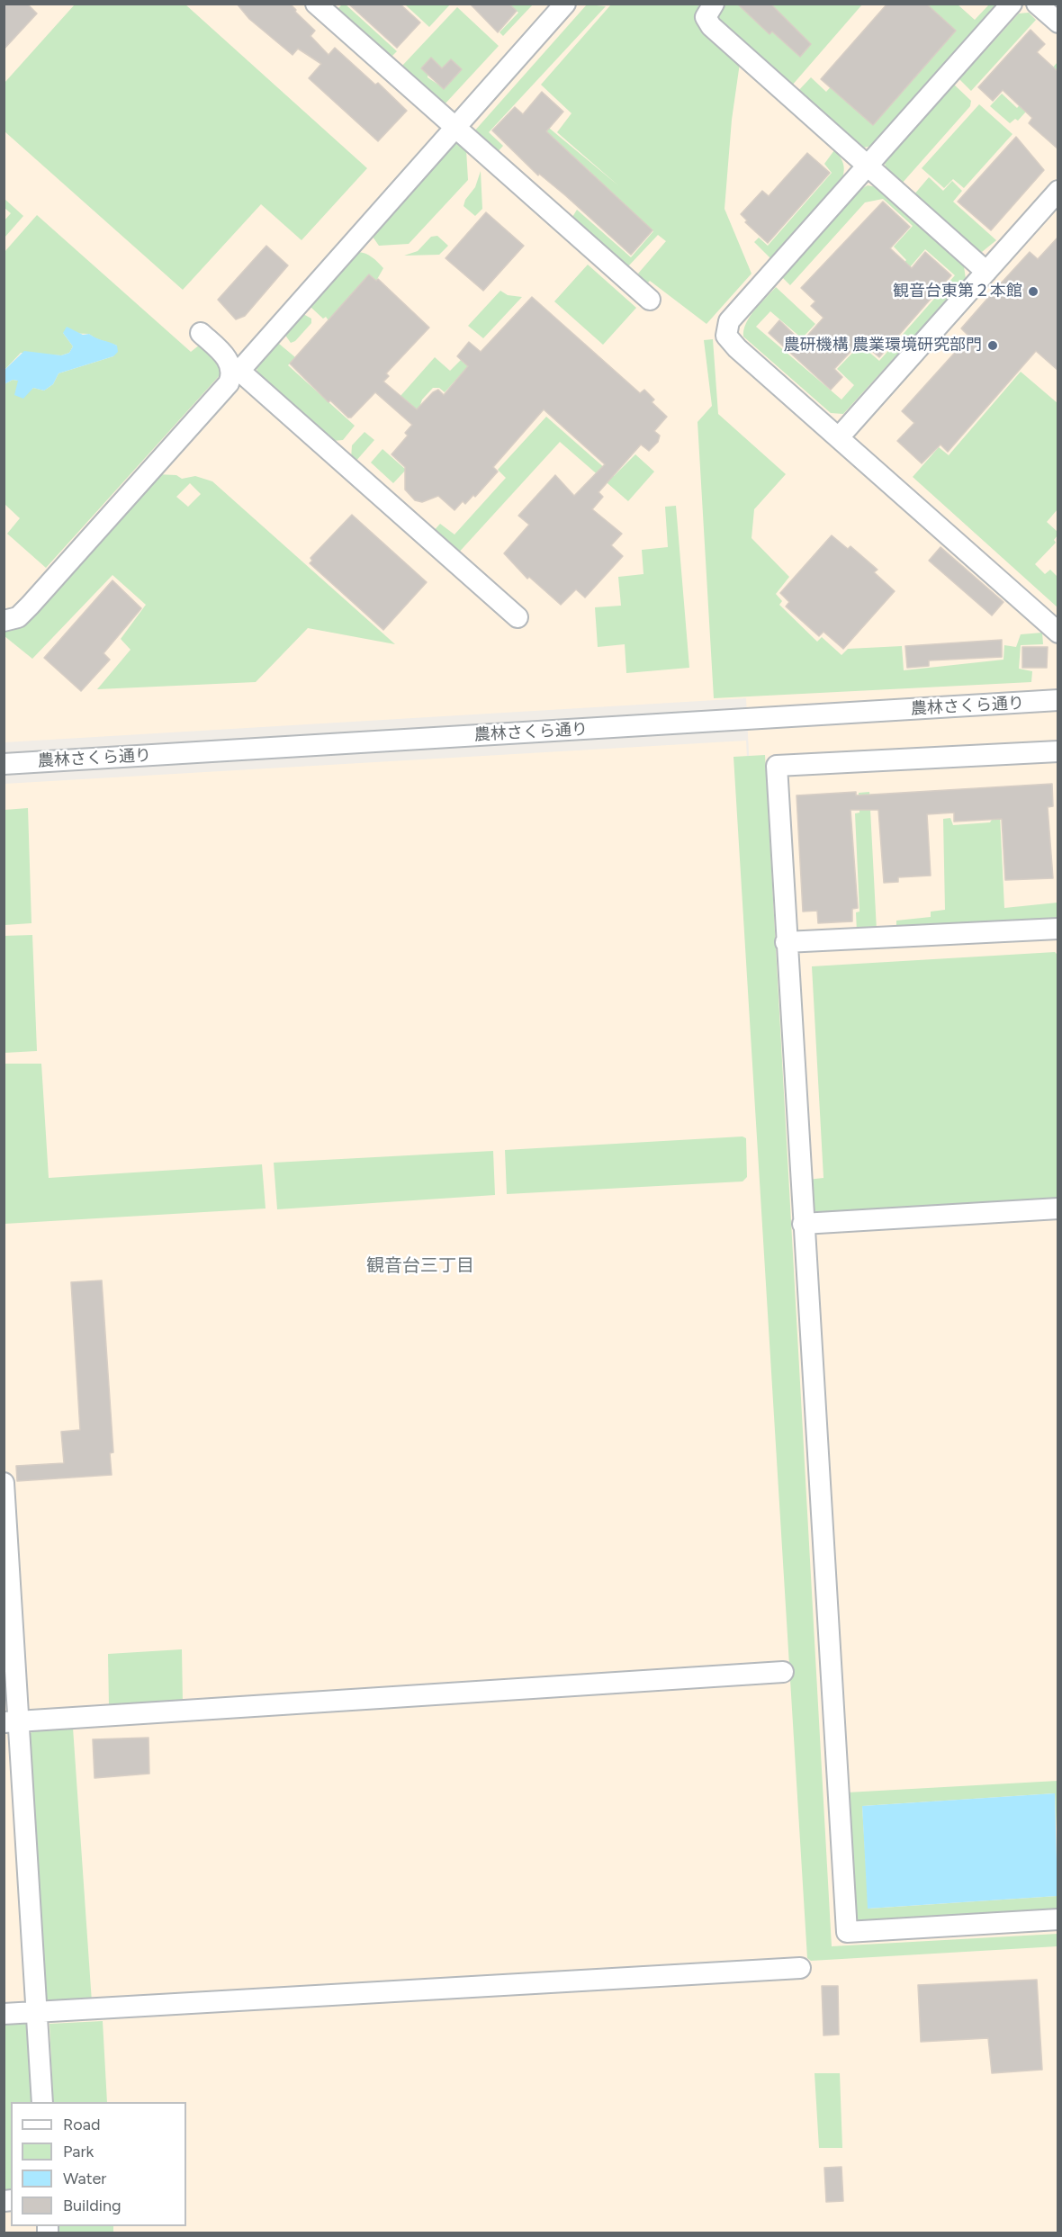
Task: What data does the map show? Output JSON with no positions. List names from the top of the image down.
{
  "streets": {
    "street": ["農林さくら通り"]
  },
  "districts": ["観音台三丁目"],
  "places": ["観音台東第２本館", "農研機構 農業環境研究部門"],
  "legend": [
    "Road",
    "Park",
    "Water",
    "Building"
  ]
}
